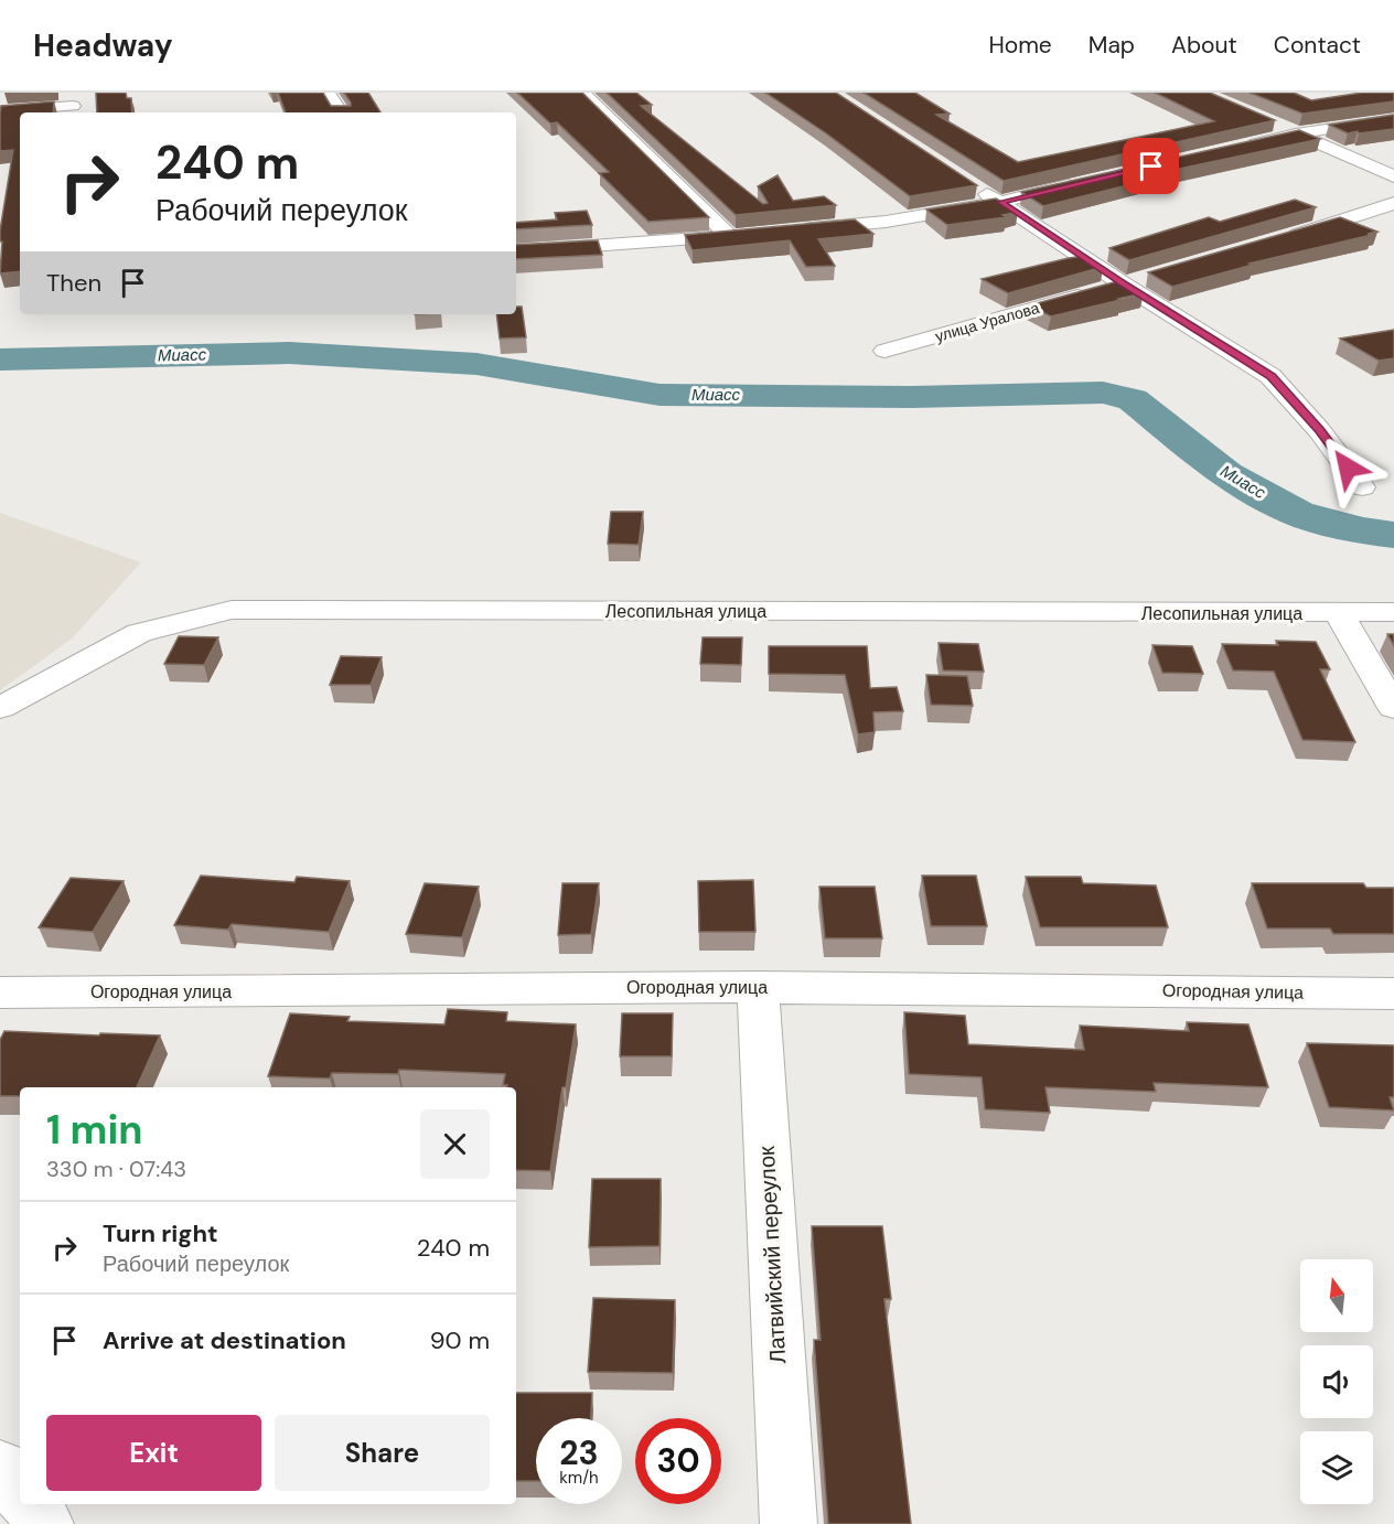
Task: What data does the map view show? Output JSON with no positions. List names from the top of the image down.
{
  "streets": {
    "street": [
      "улица Уралова",
      "Лесопильная улица",
      "Огородная улица",
      "Латвийский переулок"
    ]
  },
  "crossings": [
    ["Огородная улица", "Латвийский переулок"]
  ],
  "water": ["Миасс"],
  "north": "top",
  "page": {
    "header": "Headway",
    "nav": [
      "Home",
      "Map",
      "About",
      "Contact"
    ],
    "turn": ["240 m", "Рабочий переулок"],
    "then": "Then",
    "heading": ["1 min", "330 m · 07:43"],
    "list": [
      {
        "name": "Turn right",
        "note": "Рабочий переулок",
        "value": "240 m"
      },
      {
        "name": "Arrive at destination",
        "value": "90 m"
      }
    ],
    "buttons": ["Exit", "Share"],
    "speed": "23 km/h",
    "limit": "30"
  }
}
